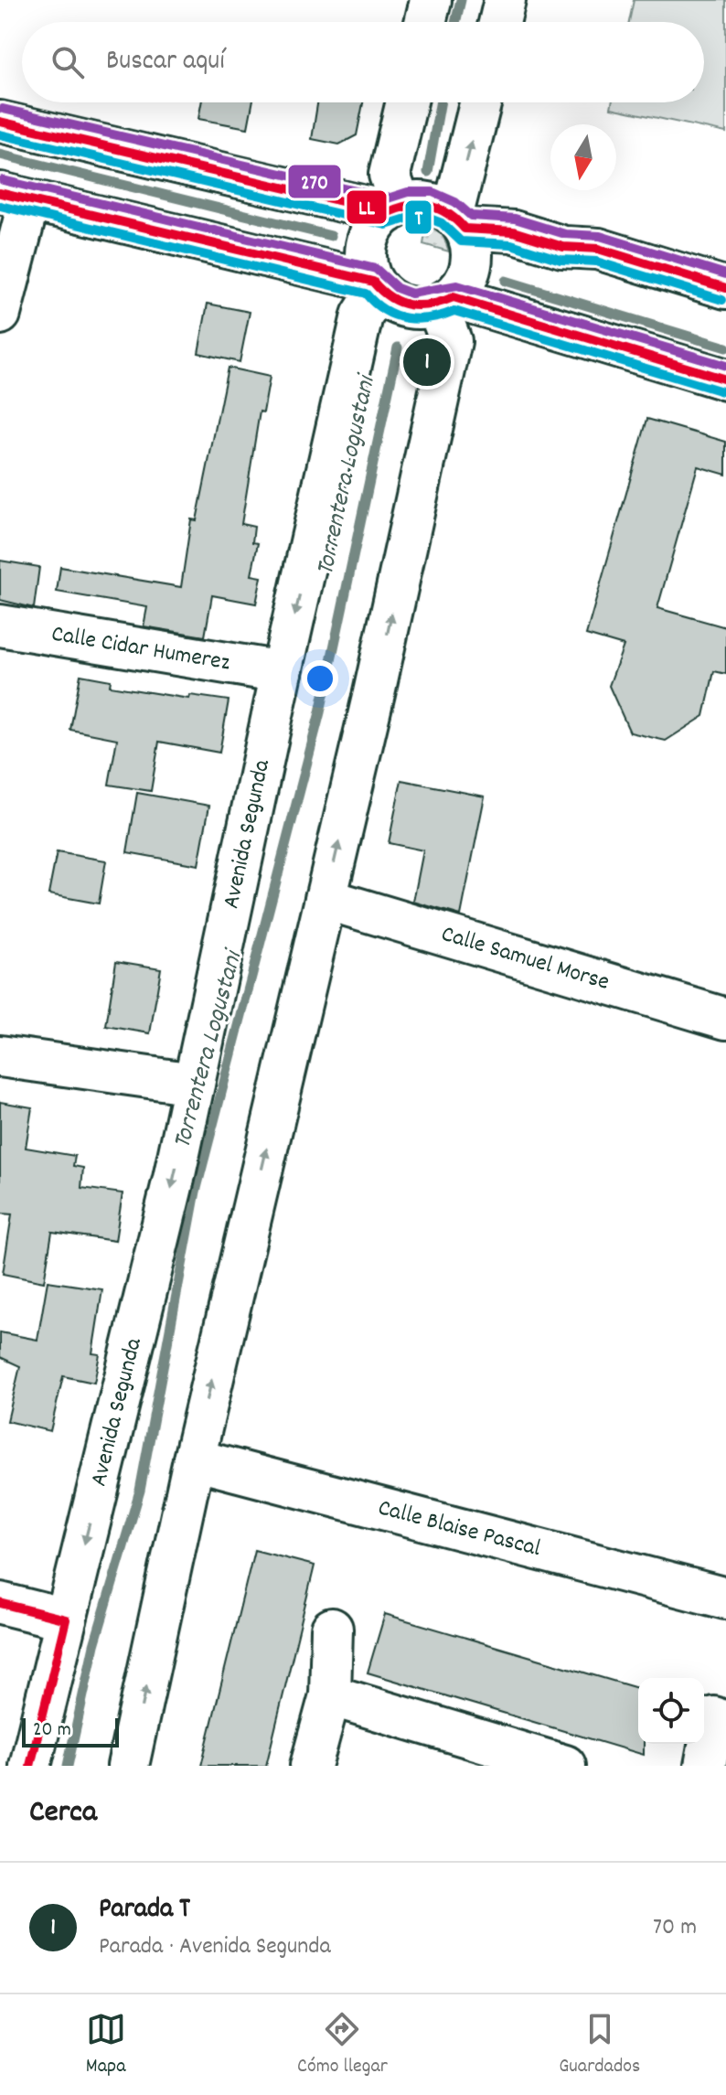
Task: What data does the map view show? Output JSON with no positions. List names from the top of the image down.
{
  "streets": {
    "street": [
      "Calle Cidar Humerez",
      "Avenida Segunda",
      "Calle Samuel Morse",
      "Calle Blaise Pascal"
    ]
  },
  "crossings": [
    ["Calle Cidar Humerez", "Avenida Segunda"]
  ],
  "water": ["Torrentera Logustani"],
  "lines": ["transit line 270", "transit line LL", "transit line T"],
  "scale_bar": "20 m",
  "north": "bottom",
  "page": {
    "search": "Buscar aquí",
    "pins": "1",
    "scale": "20 m",
    "heading": "Cerca",
    "list": [
      {
        "mark": "1",
        "name": "Parada T",
        "note": "Parada · Avenida Segunda",
        "value": "70 m"
      }
    ],
    "nav": ["Mapa", "Cómo llegar", "Guardados"]
  }
}
